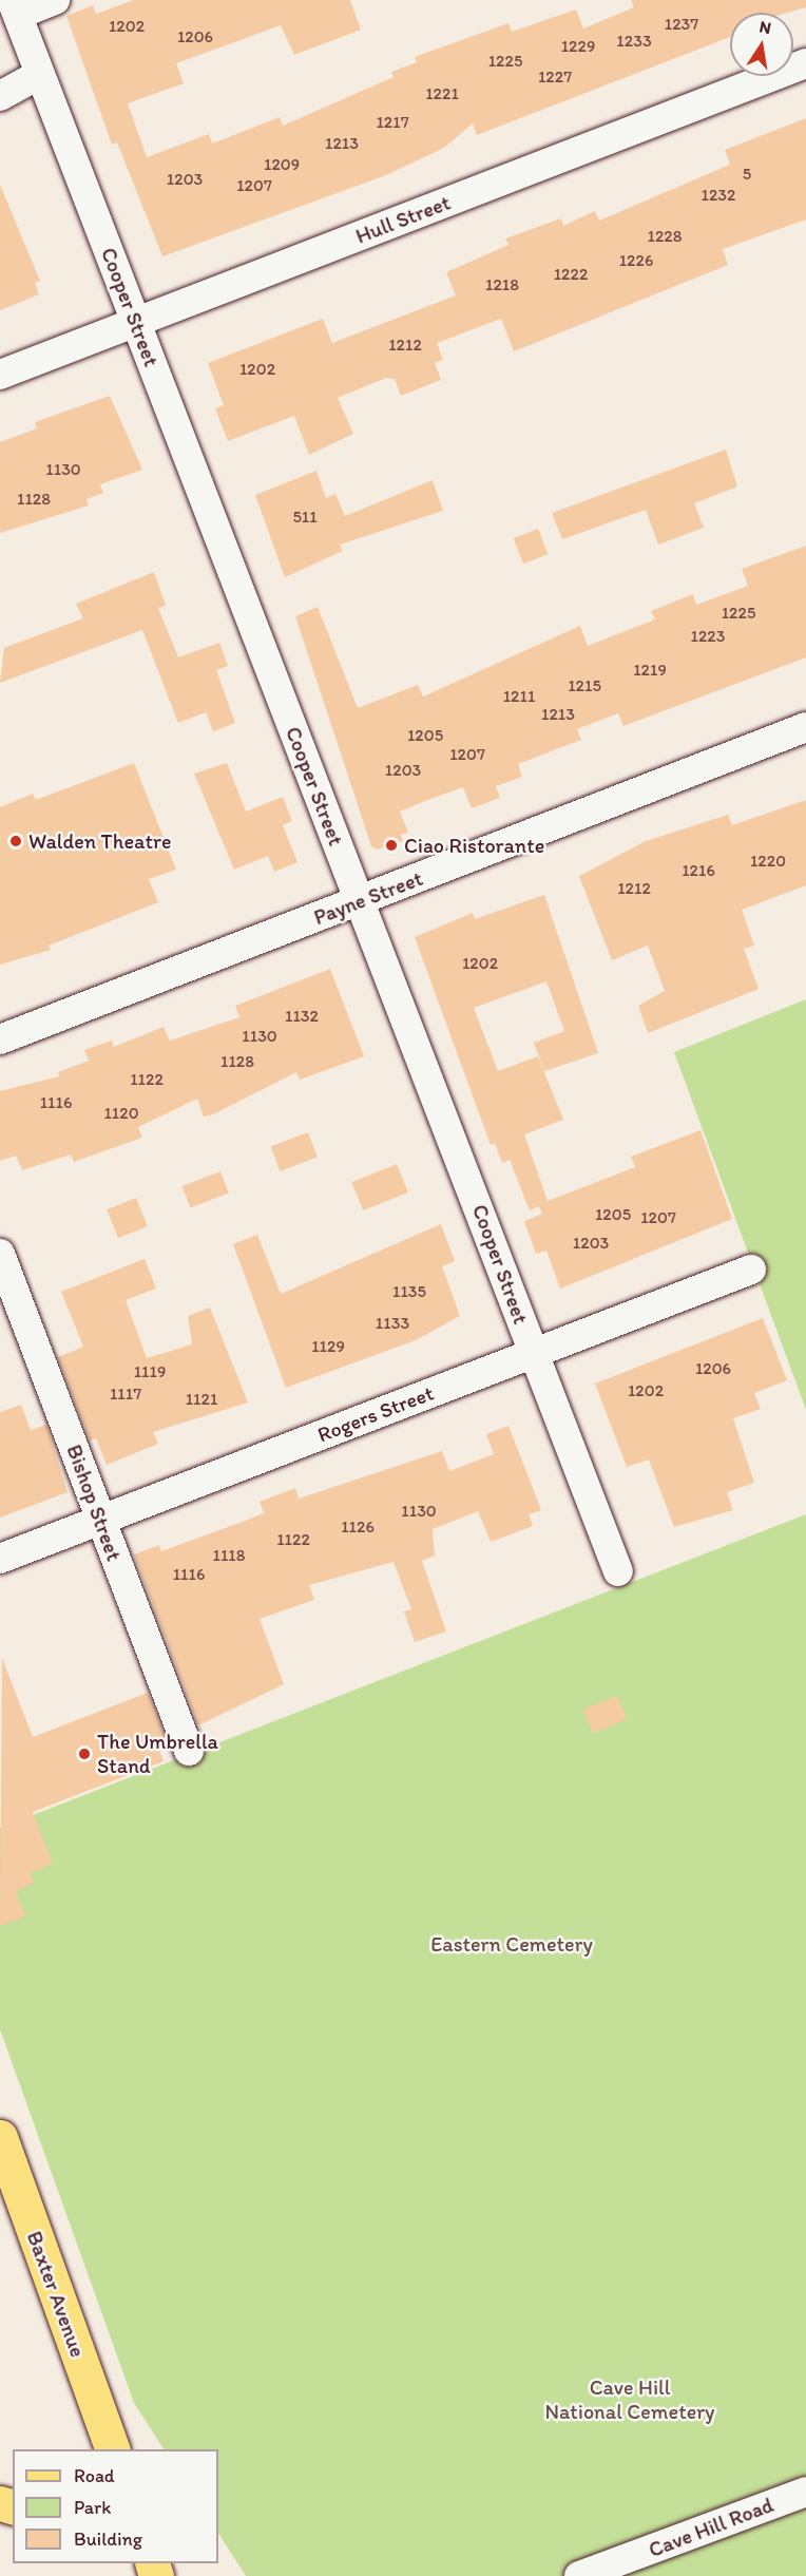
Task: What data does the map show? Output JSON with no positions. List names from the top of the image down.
{
  "streets": {
    "main road": ["Baxter Avenue"],
    "street": [
      "Hull Street",
      "Cooper Street",
      "Payne Street",
      "Rogers Street",
      "Bishop Street",
      "Cave Hill Road"
    ]
  },
  "crossings": [
    ["Hull Street", "Cooper Street"],
    ["Cooper Street", "Payne Street"],
    ["Cooper Street", "Rogers Street"],
    ["Rogers Street", "Bishop Street"]
  ],
  "parks": ["Eastern Cemetery", "Cave Hill National Cemetery"],
  "places": ["Walden Theatre", "Ciao Ristorante", "The Umbrella Stand"],
  "house_numbers": [
    "1237",
    "1202",
    "1206",
    "1233",
    "1229",
    "1225",
    "1227",
    "1221",
    "1217",
    "1213",
    "1209",
    "5",
    "1203",
    "1207",
    "1232",
    "1228",
    "1226",
    "1222",
    "1218",
    "1212",
    "1202",
    "1130",
    "1128",
    "511",
    "1225",
    "1223",
    "1219",
    "1215",
    "1211",
    "1213",
    "1205",
    "1207",
    "1203",
    "1220",
    "1216",
    "1212",
    "1202",
    "1132",
    "1130",
    "1128",
    "1122",
    "1116",
    "1120",
    "1205",
    "1207",
    "1203",
    "1135",
    "1133",
    "1129",
    "1206",
    "1119",
    "1202",
    "1117",
    "1121",
    "1130",
    "1126",
    "1122",
    "1118",
    "1116"
  ],
  "legend": ["Road", "Park", "Building"],
  "north": "top"
}
